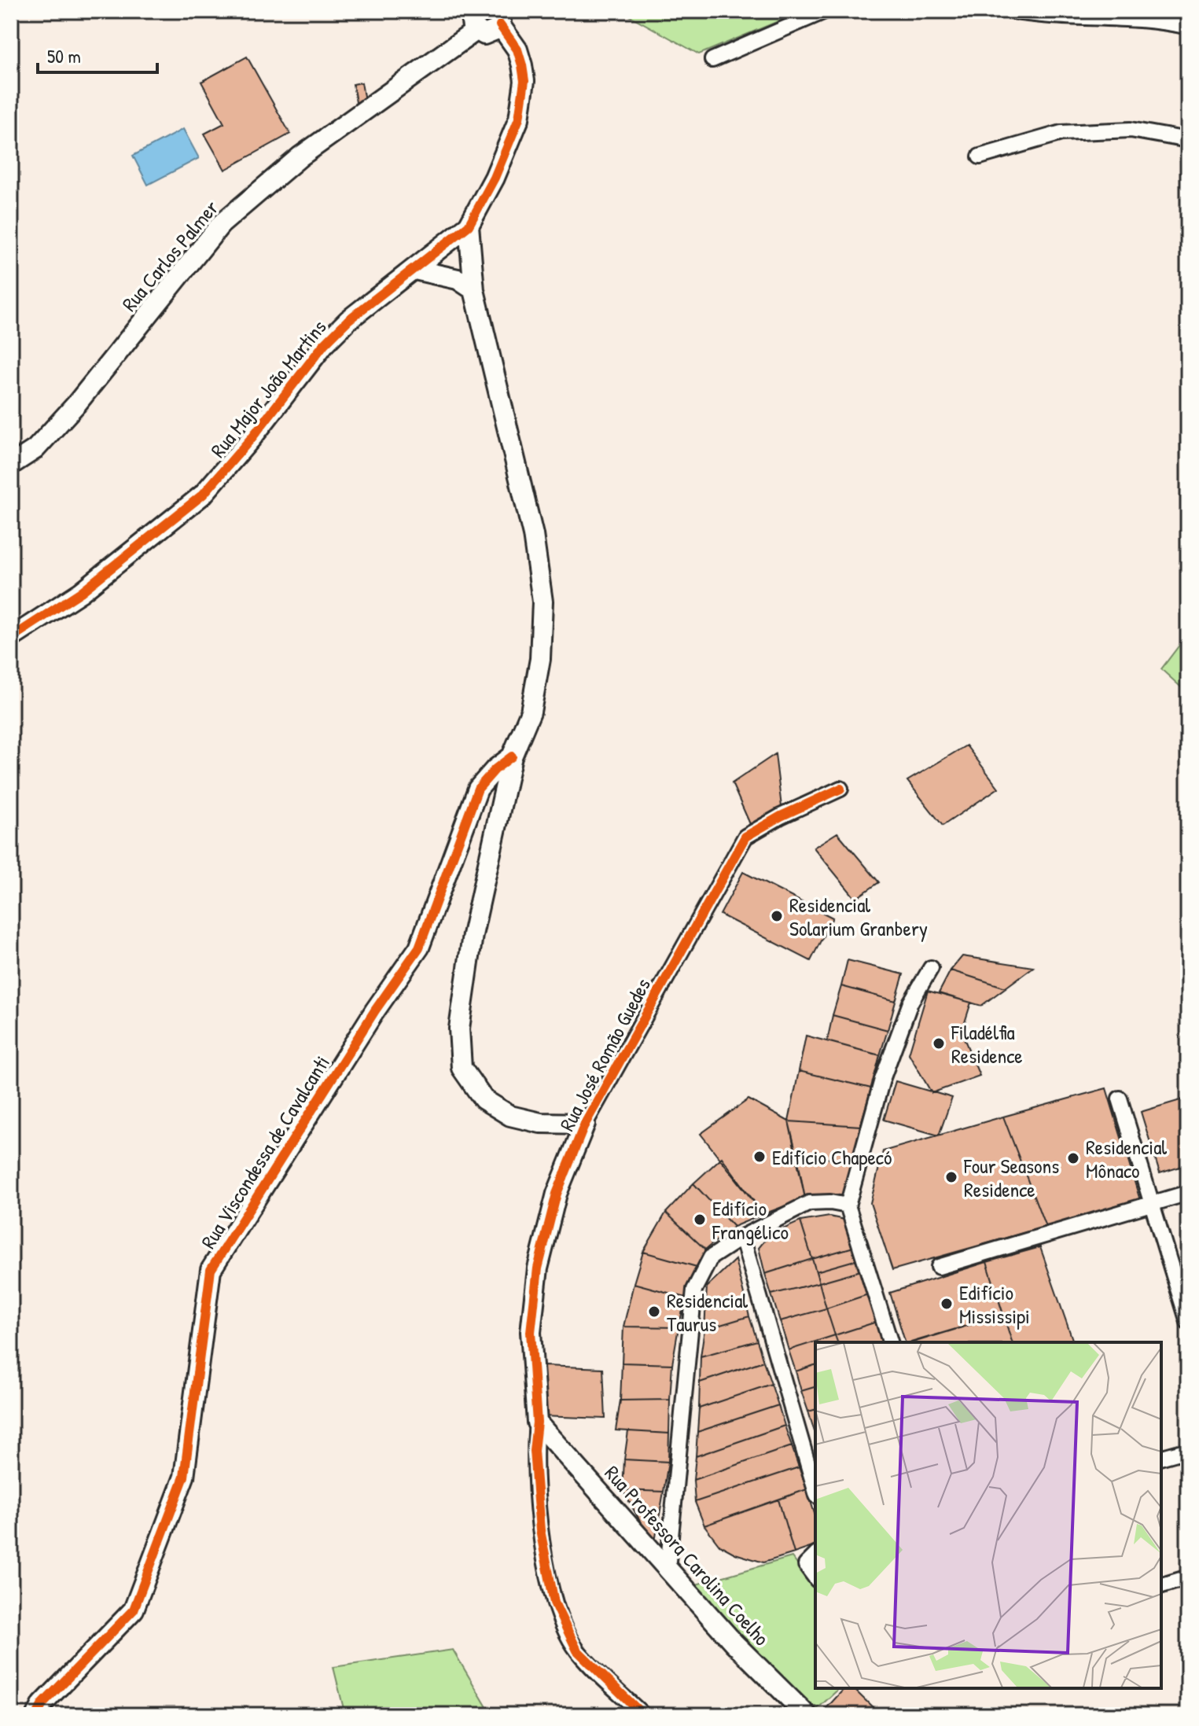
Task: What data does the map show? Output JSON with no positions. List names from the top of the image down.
{
  "streets": {
    "street": [
      "Rua Carlos Palmer",
      "Rua Major João Martins",
      "Rua José Romão Guedes",
      "Rua Viscondessa de Cavalcanti",
      "Rua Professora Carolina Coelho"
    ]
  },
  "crossings": [
    ["Rua Carlos Palmer", "Rua Major João Martins"],
    ["Rua José Romão Guedes", "Rua Professora Carolina Coelho"]
  ],
  "places": [
    "Residencial Solarium Granbery",
    "Filadélfia Residence",
    "Edifício Chapecó",
    "Residencial Mônaco",
    "Four Seasons Residence",
    "Edifício Frangélico",
    "Edifício Mississipi",
    "Residencial Taurus"
  ],
  "scale_bar": "50 m"
}
